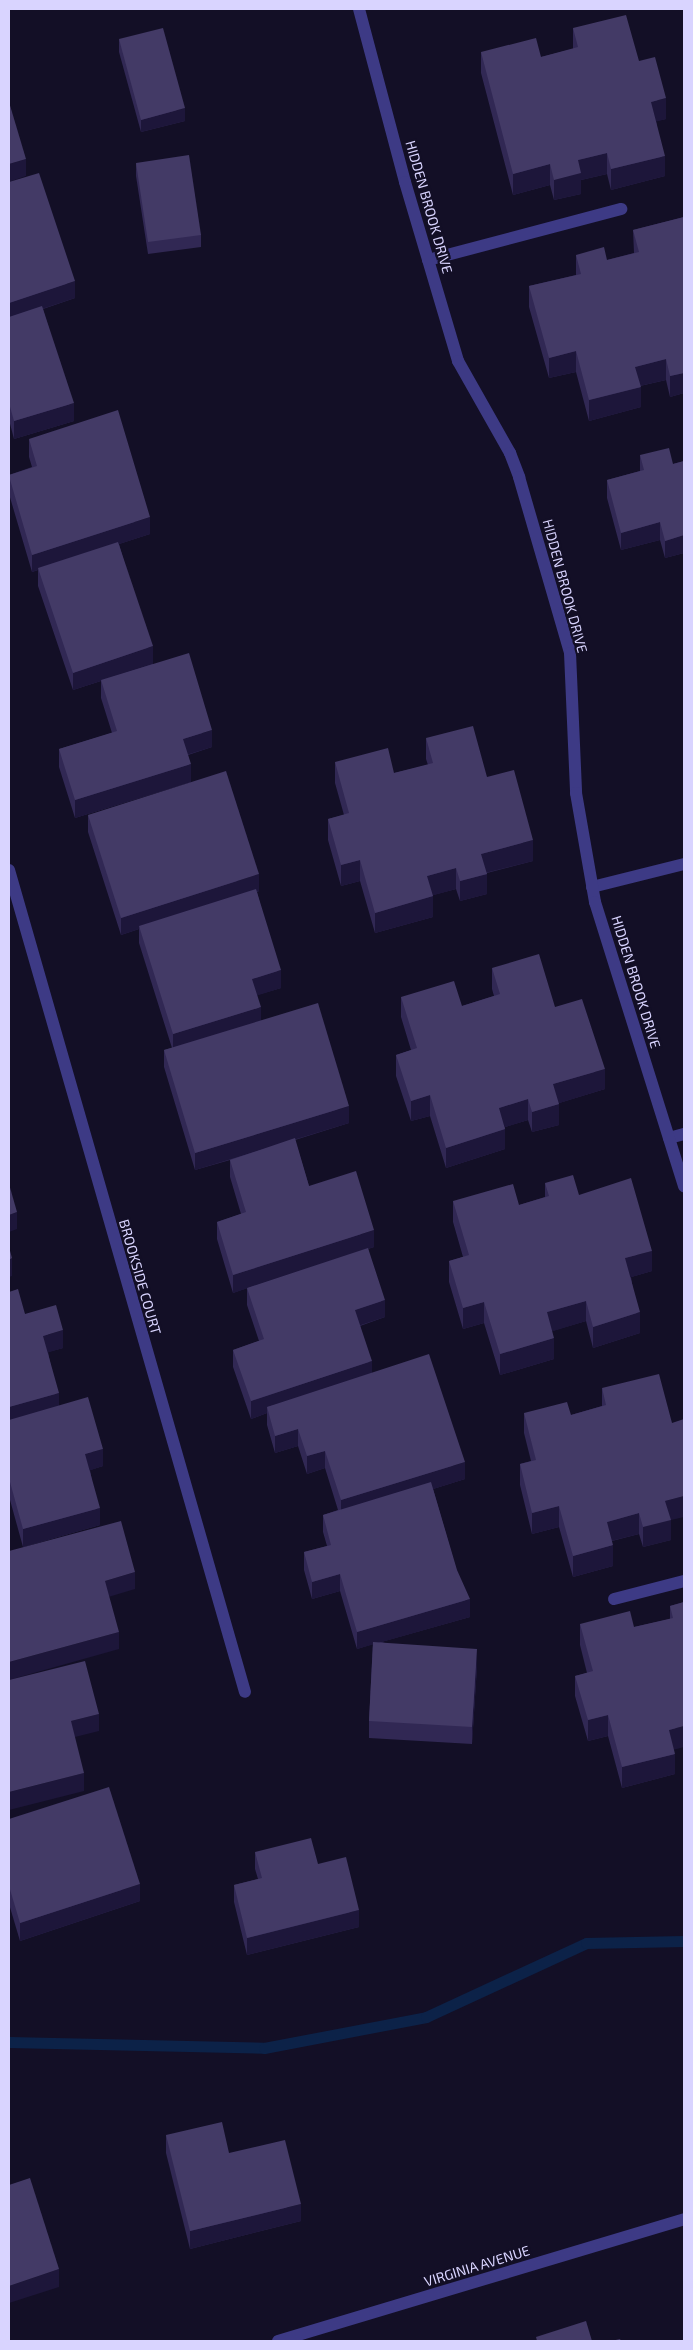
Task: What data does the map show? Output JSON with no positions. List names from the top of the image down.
{
  "streets": {
    "street": ["HIDDEN BROOK DRIVE", "BROOKSIDE COURT", "VIRGINIA AVENUE"]
  }
}
